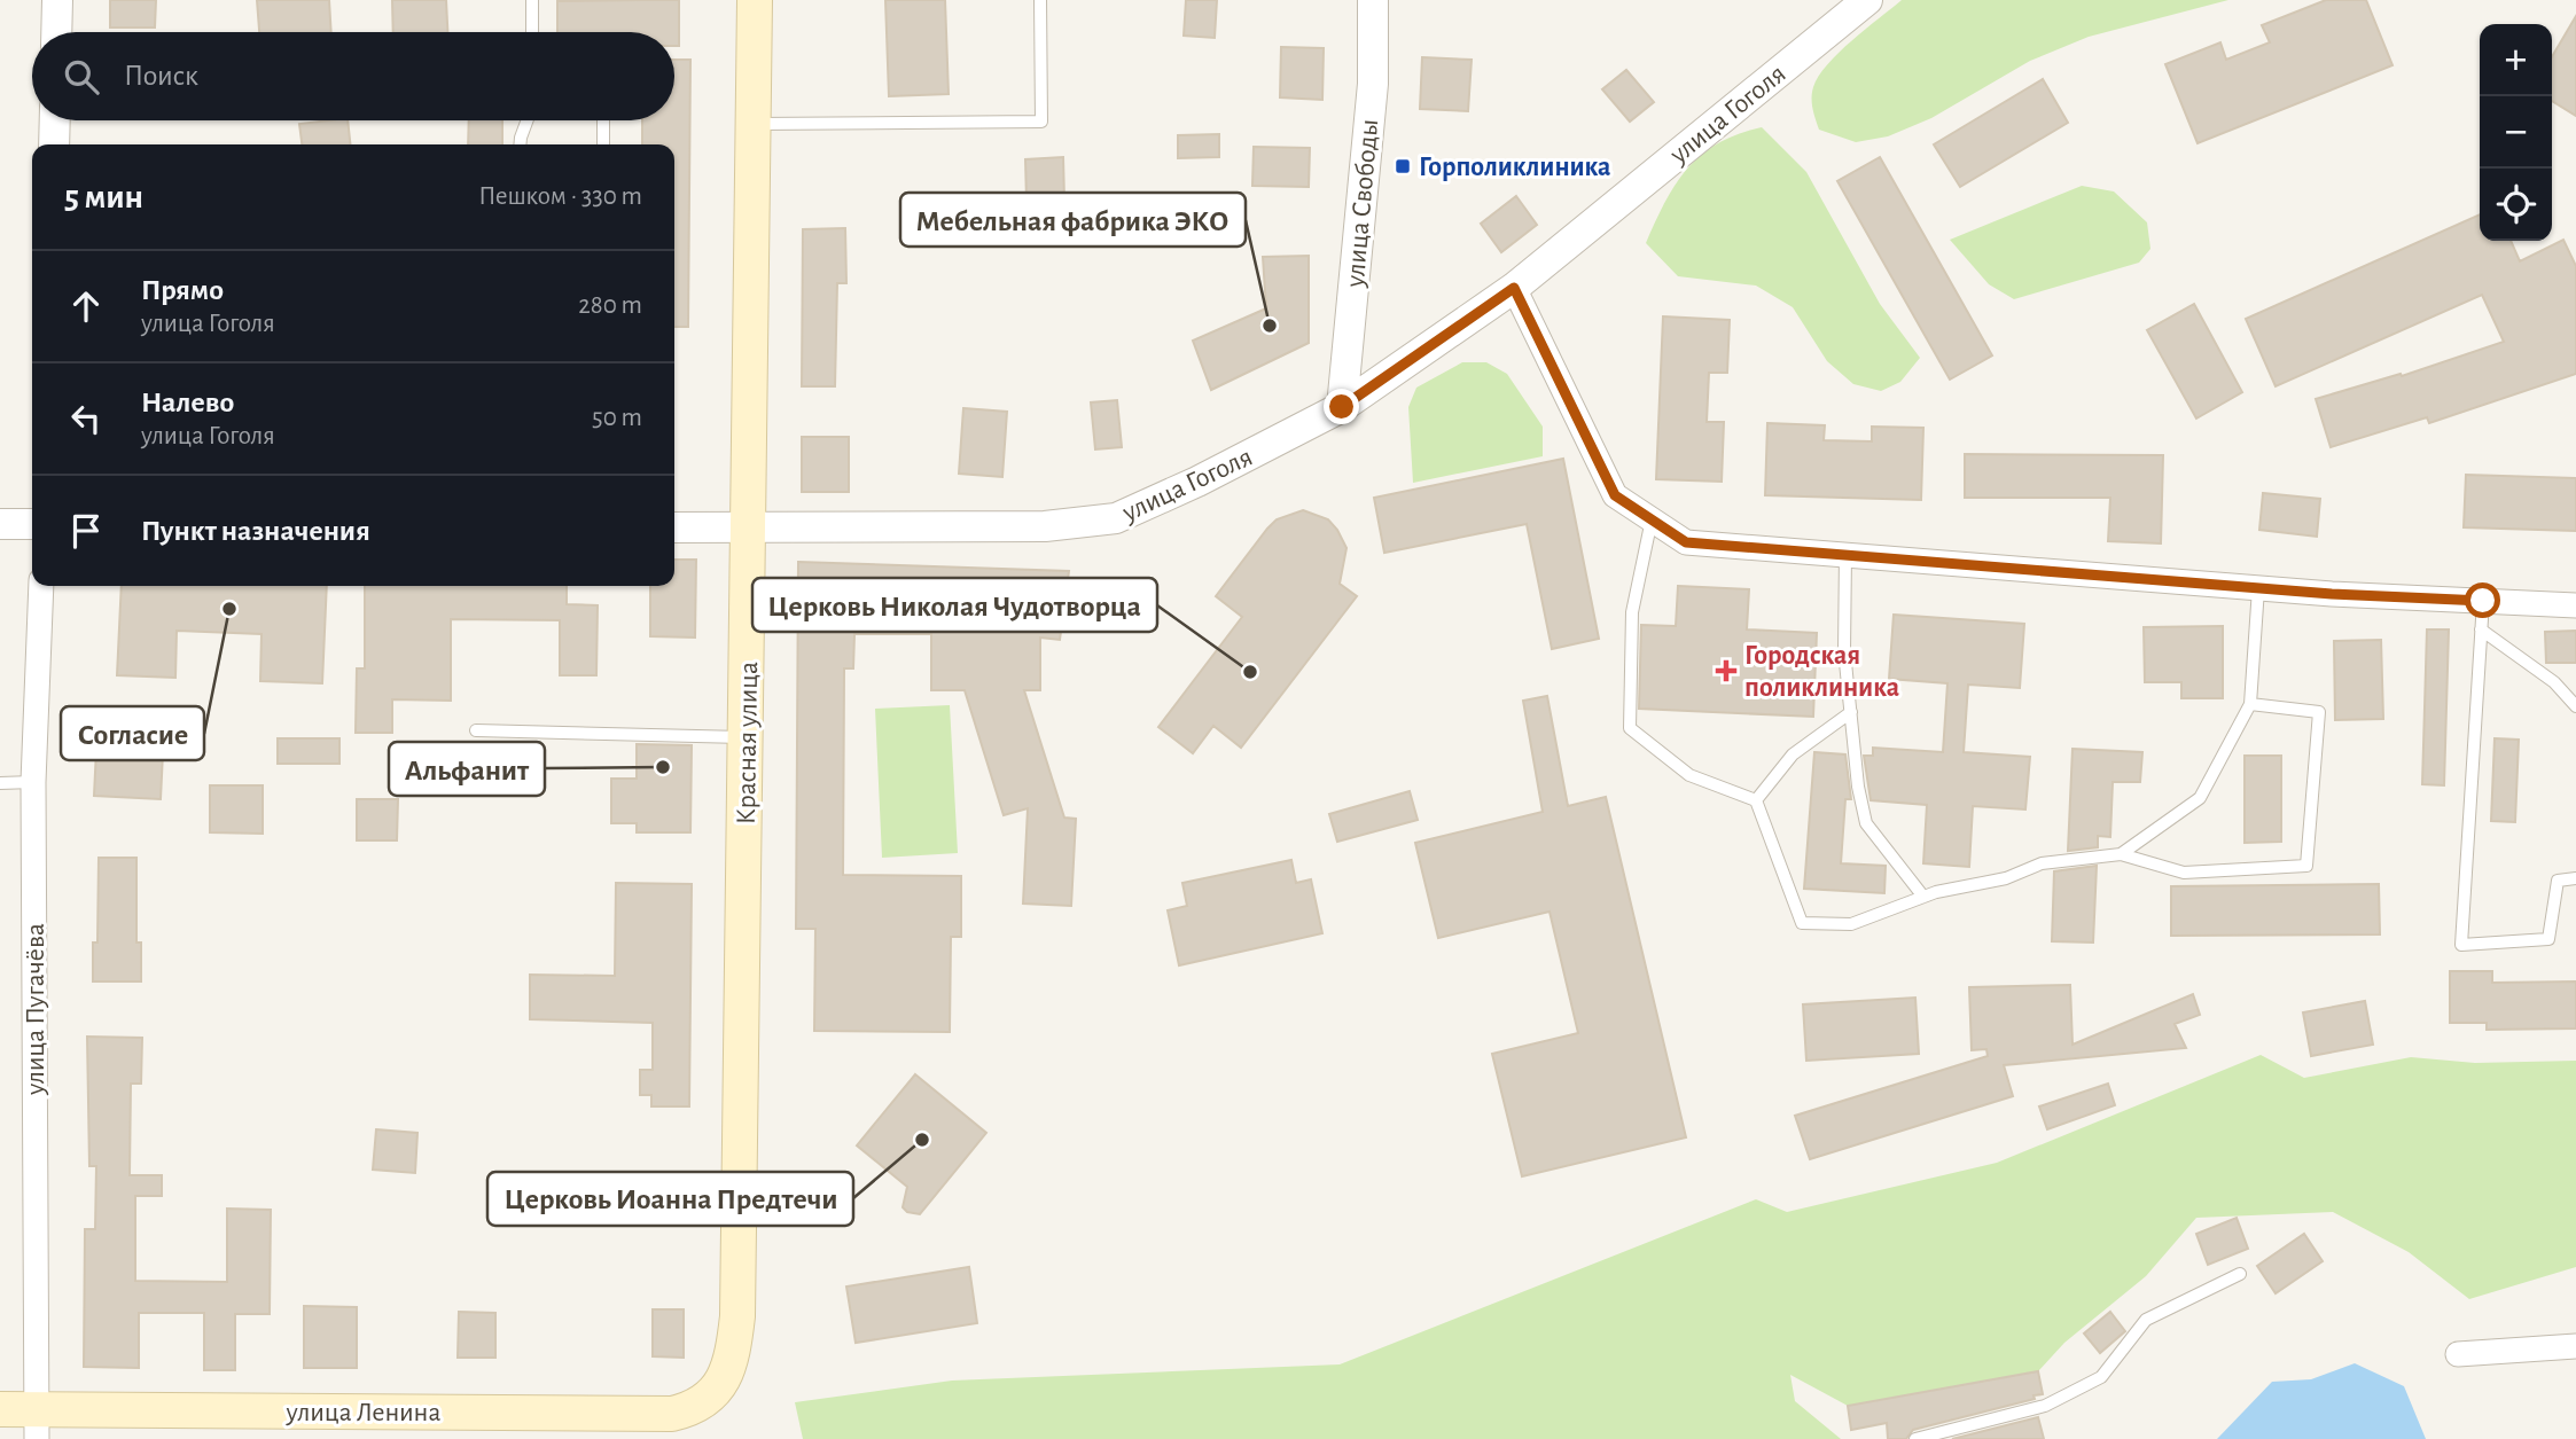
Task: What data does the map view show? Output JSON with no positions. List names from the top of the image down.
{
  "streets": {
    "main road": ["Красная улица", "улица Ленина"],
    "street": ["улица Гоголя", "улица Свободы", "улица Пугачёва"]
  },
  "crossings": [
    ["улица Гоголя", "улица Свободы"],
    ["улица Гоголя", "Красная улица"],
    ["Красная улица", "улица Ленина"],
    ["улица Пугачёва", "улица Ленина"]
  ],
  "places": {
    "transit": ["Горполиклиника"],
    "other": [
      "Мебельная фабрика ЭКО",
      "Согласие",
      "Церковь Николая Чудотворца",
      "Альфанит",
      "Церковь Иоанна Предтечи"
    ],
    "health": ["Городская поликлиника"]
  },
  "page": {
    "map_buttons": ["+", "−"],
    "search": "Поиск",
    "heading": ["5 мин", "Пешком · 330 m"],
    "list": [
      ["Прямо", "улица Гоголя", "280 m"],
      ["Налево", "улица Гоголя", "50 m"],
      "Пункт назначения"
    ]
  }
}
